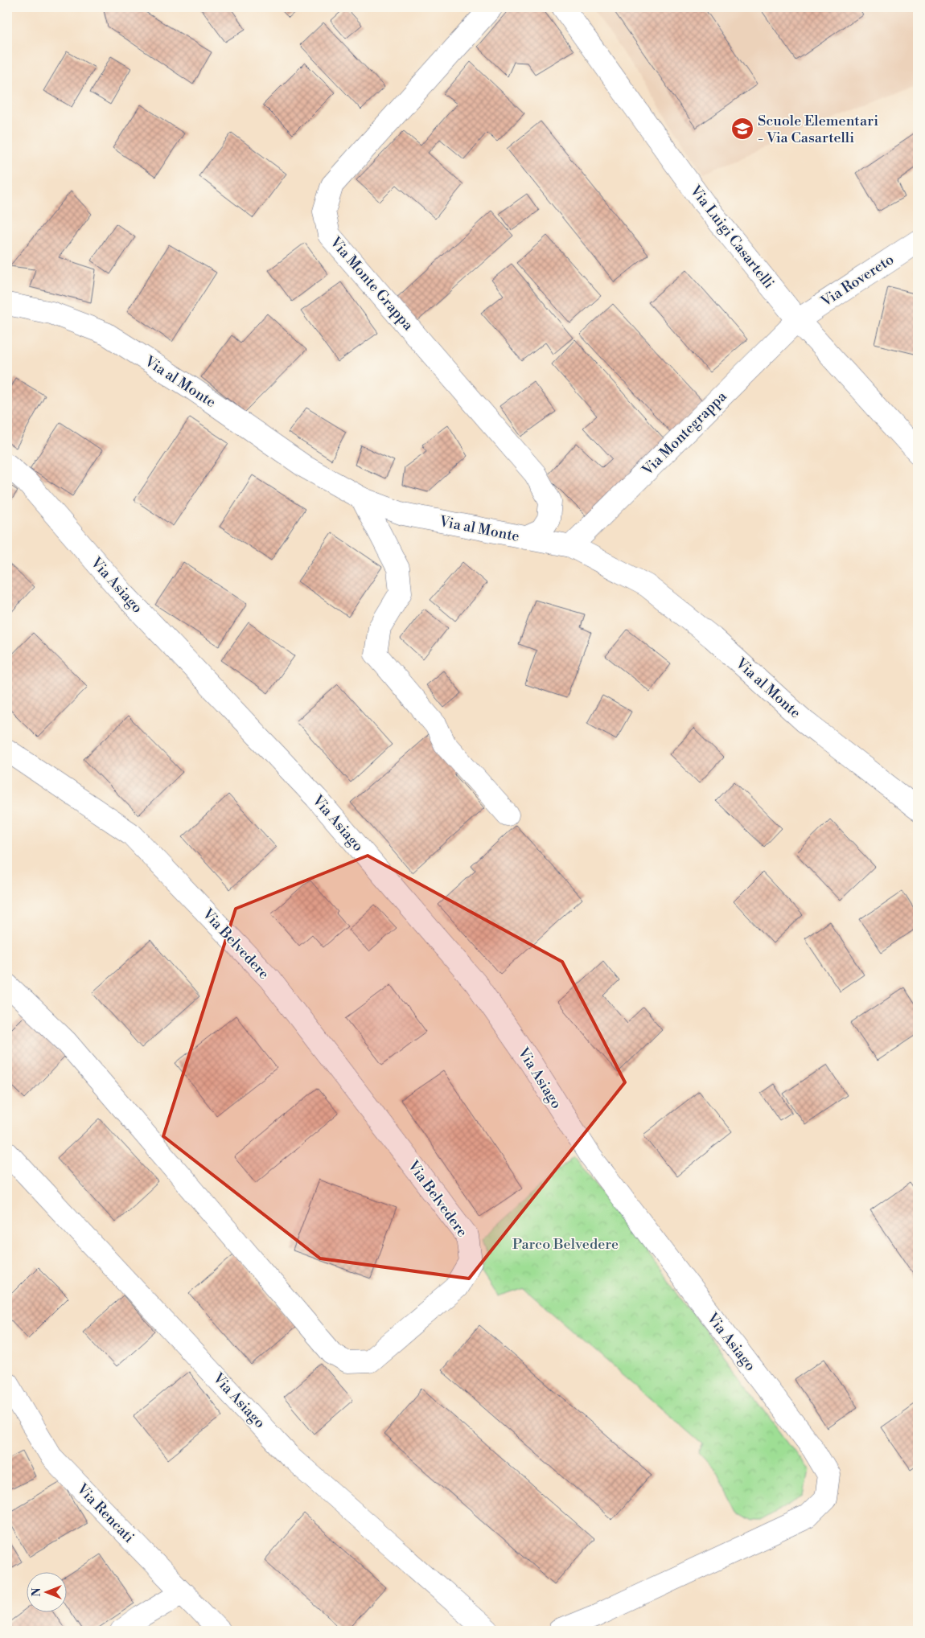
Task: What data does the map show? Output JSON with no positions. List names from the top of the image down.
{
  "streets": {
    "street": [
      "Via Luigi Casartelli",
      "Via Rovereto",
      "Via Monte Grappa",
      "Via al Monte",
      "Via Montegrappa",
      "Via Asiago",
      "Via Belvedere",
      "Via Rencati"
    ]
  },
  "crossings": [
    ["Via Luigi Casartelli", "Via Rovereto"],
    ["Via Luigi Casartelli", "Via Montegrappa"],
    ["Via Rovereto", "Via Montegrappa"],
    ["Via Monte Grappa", "Via al Monte"],
    ["Via al Monte", "Via Montegrappa"]
  ],
  "parks": ["Parco Belvedere"],
  "places": {
    "school or university": ["Scuole Elementari - Via Casartelli"]
  },
  "north": "left"
}
